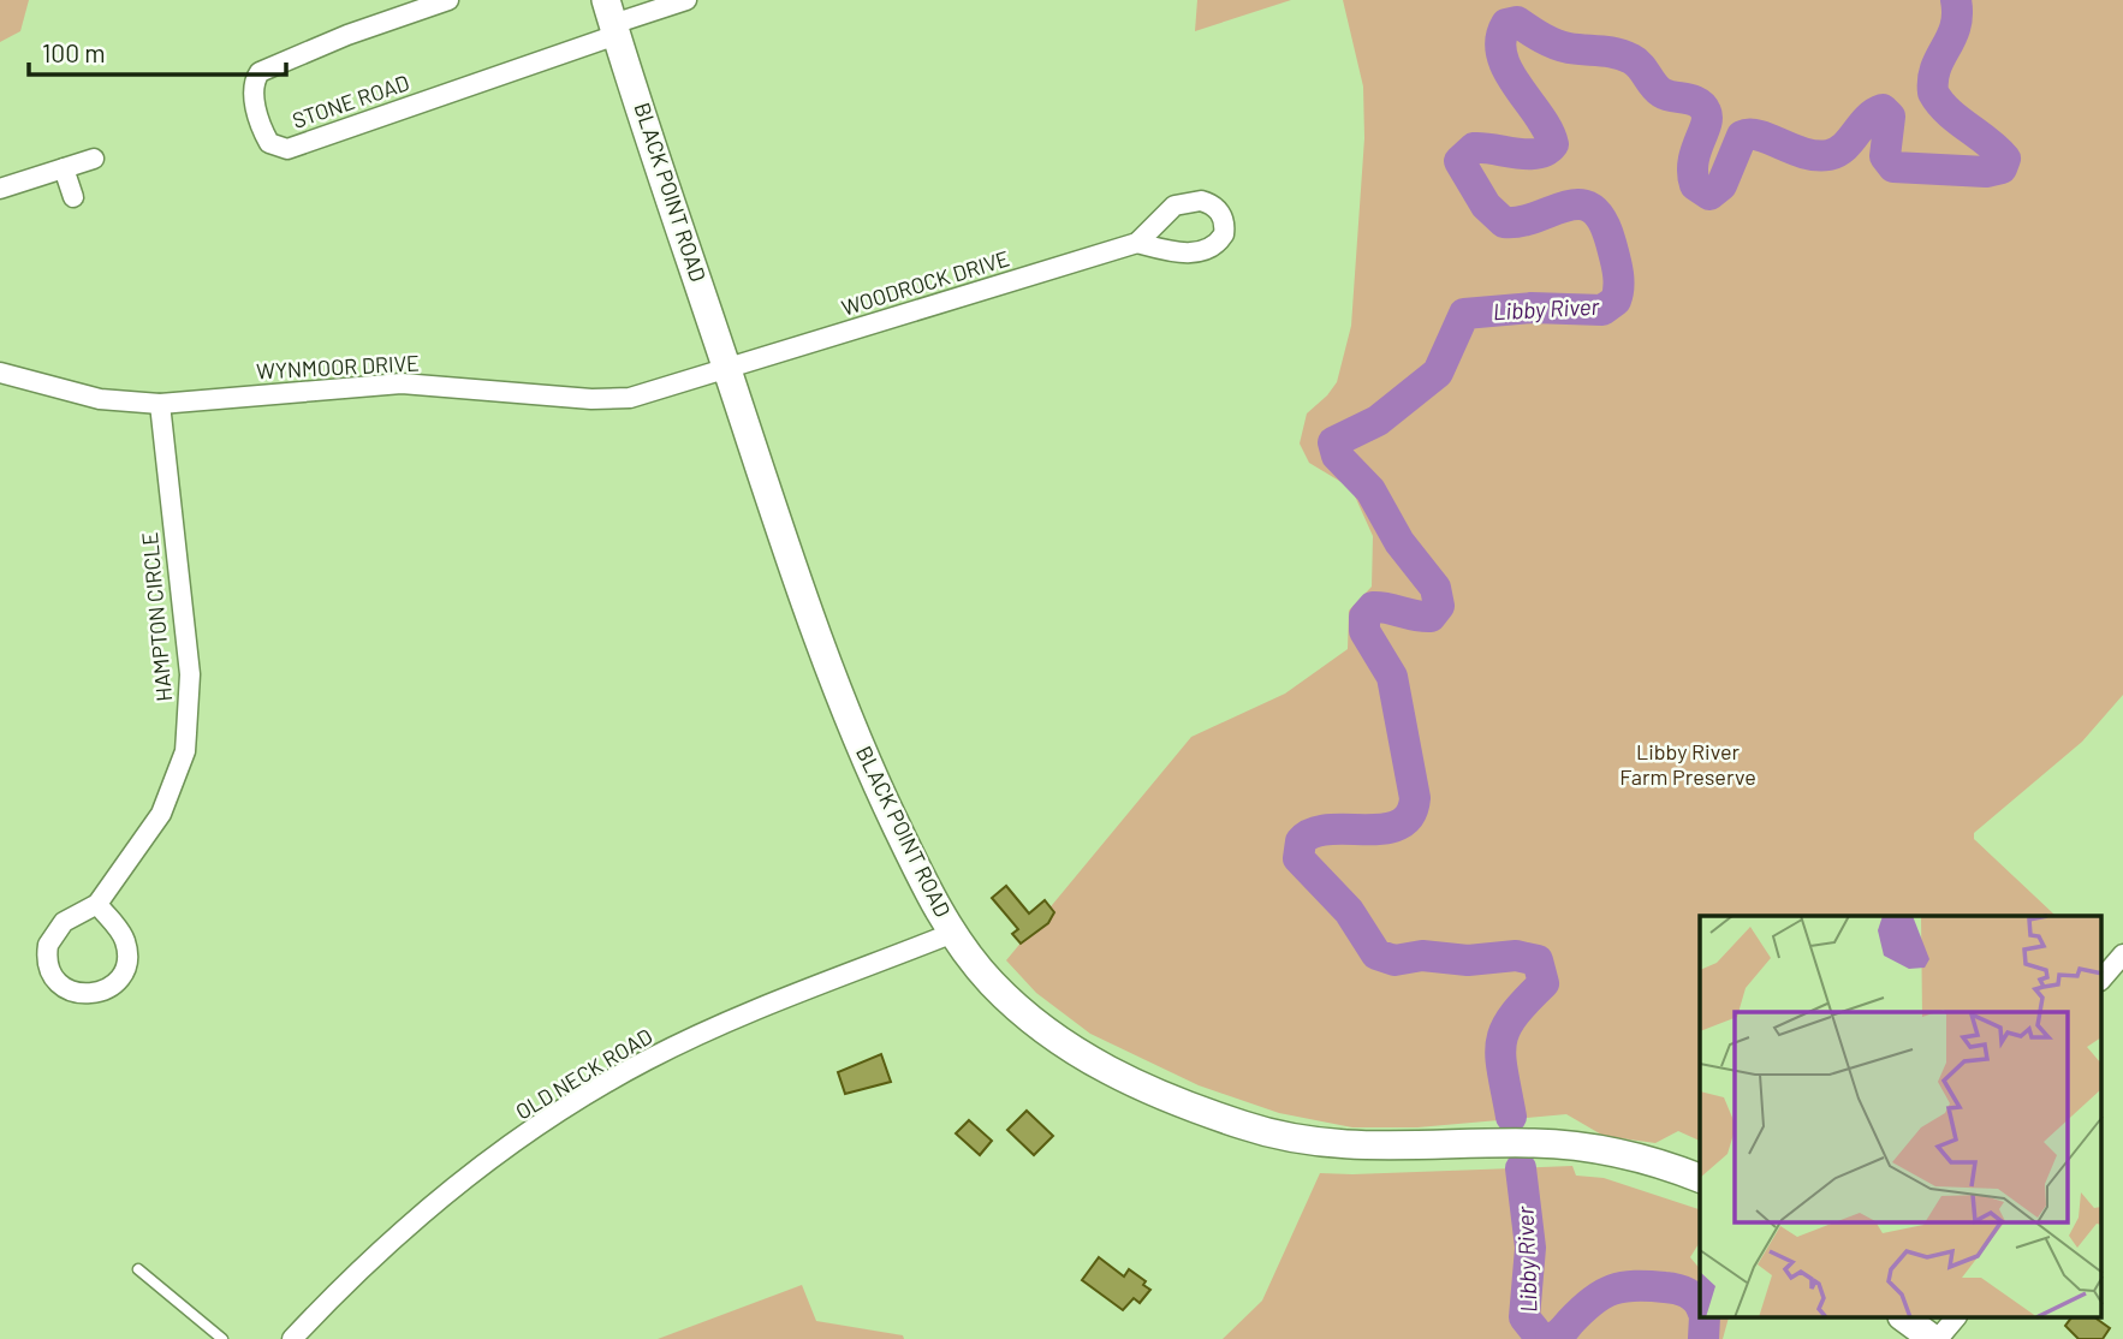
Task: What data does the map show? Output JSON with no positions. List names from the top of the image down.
{
  "streets": {
    "main road": ["BLACK POINT ROAD"],
    "street": [
      "STONE ROAD",
      "WOODROCK DRIVE",
      "WYNMOOR DRIVE",
      "HAMPTON CIRCLE",
      "OLD NECK ROAD"
    ]
  },
  "crossings": [
    ["STONE ROAD", "BLACK POINT ROAD"],
    ["BLACK POINT ROAD", "WOODROCK DRIVE"],
    ["BLACK POINT ROAD", "WYNMOOR DRIVE"],
    ["BLACK POINT ROAD", "OLD NECK ROAD"],
    ["WOODROCK DRIVE", "WYNMOOR DRIVE"],
    ["WYNMOOR DRIVE", "HAMPTON CIRCLE"]
  ],
  "water": ["Libby River"],
  "parks": ["Libby River Farm Preserve"],
  "scale_bar": "100 m"
}
